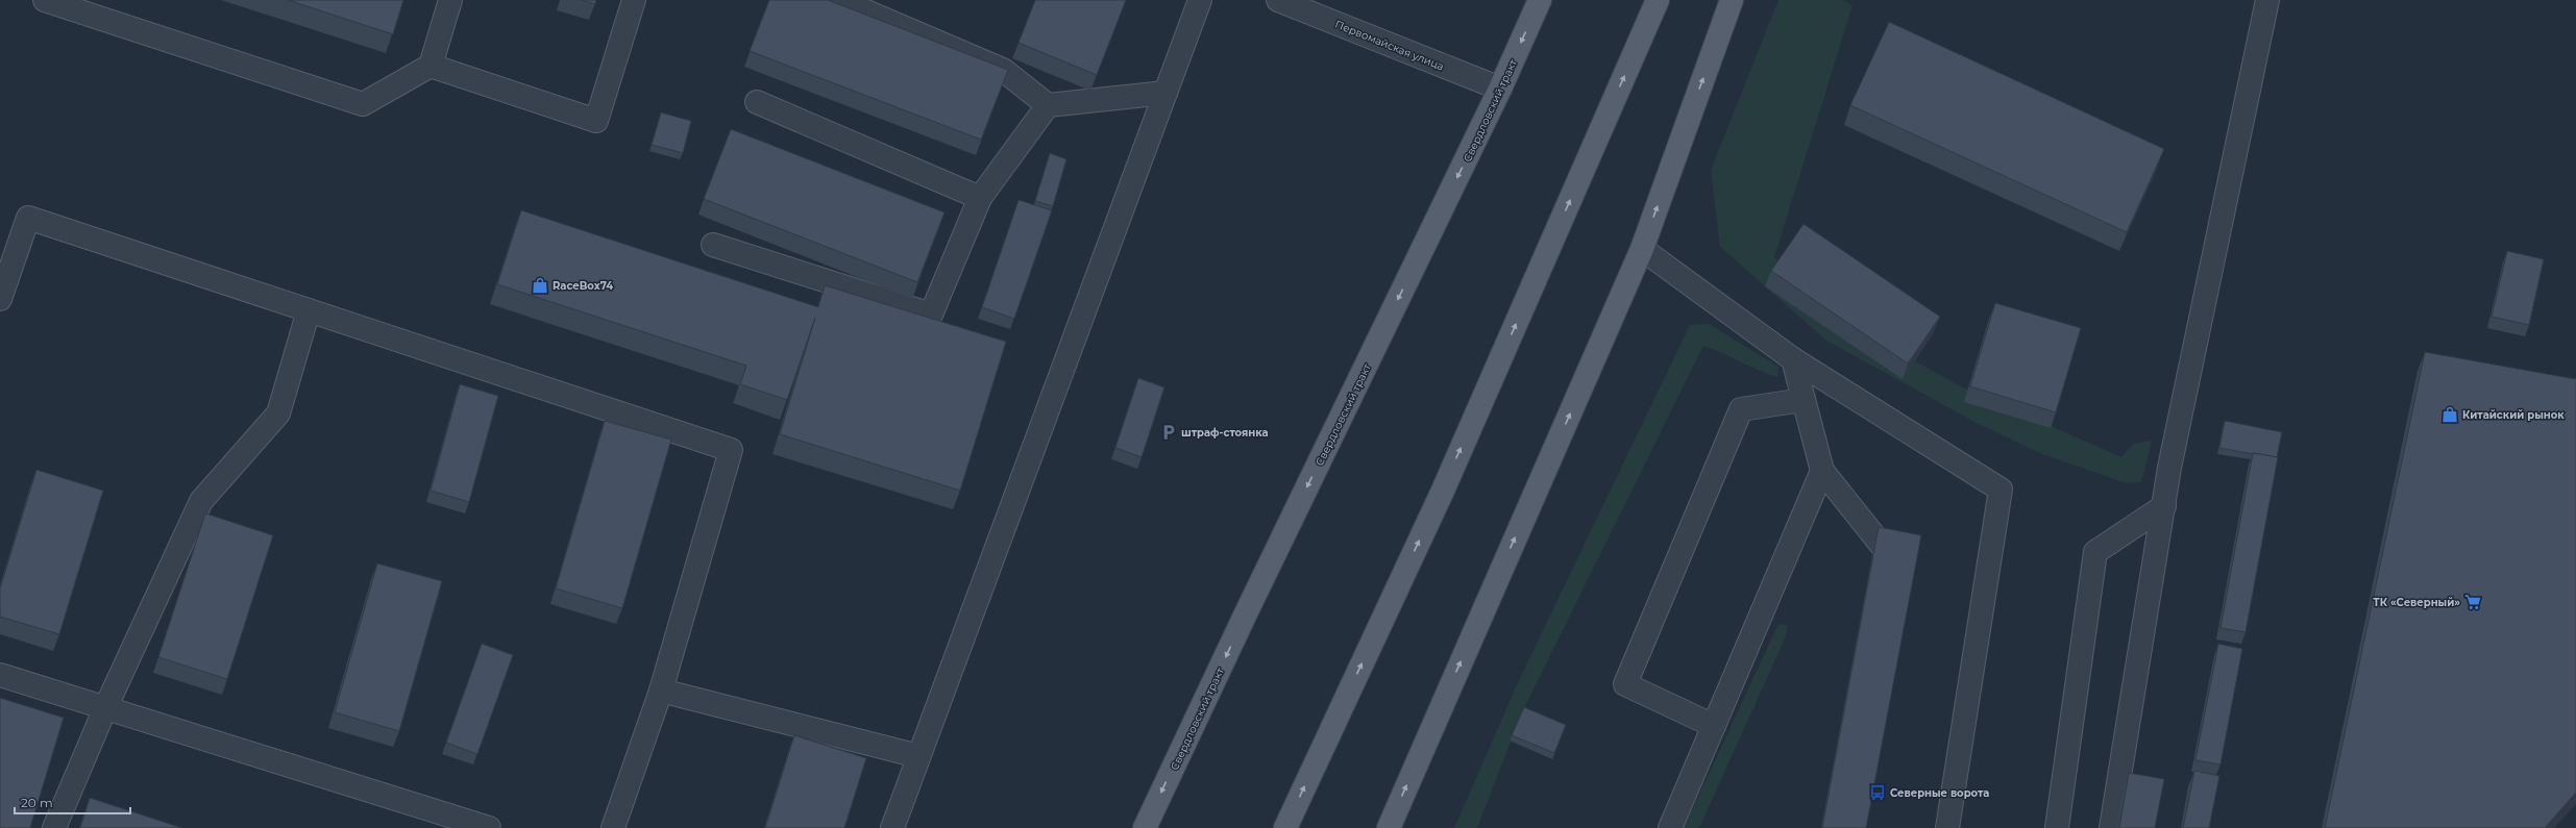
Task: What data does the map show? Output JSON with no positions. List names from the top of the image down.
{
  "streets": {
    "main road": ["Свердловский тракт"],
    "street": ["Первомайская улица"]
  },
  "crossings": [
    ["Первомайская улица", "Свердловский тракт"]
  ],
  "places": {
    "shop": ["RaceBox74", "Китайский рынок"],
    "parking": ["штраф-стоянка"],
    "supermarket": ["ТК «Северный»"],
    "bus stop": ["Северные ворота"]
  },
  "scale_bar": "20 m"
}
